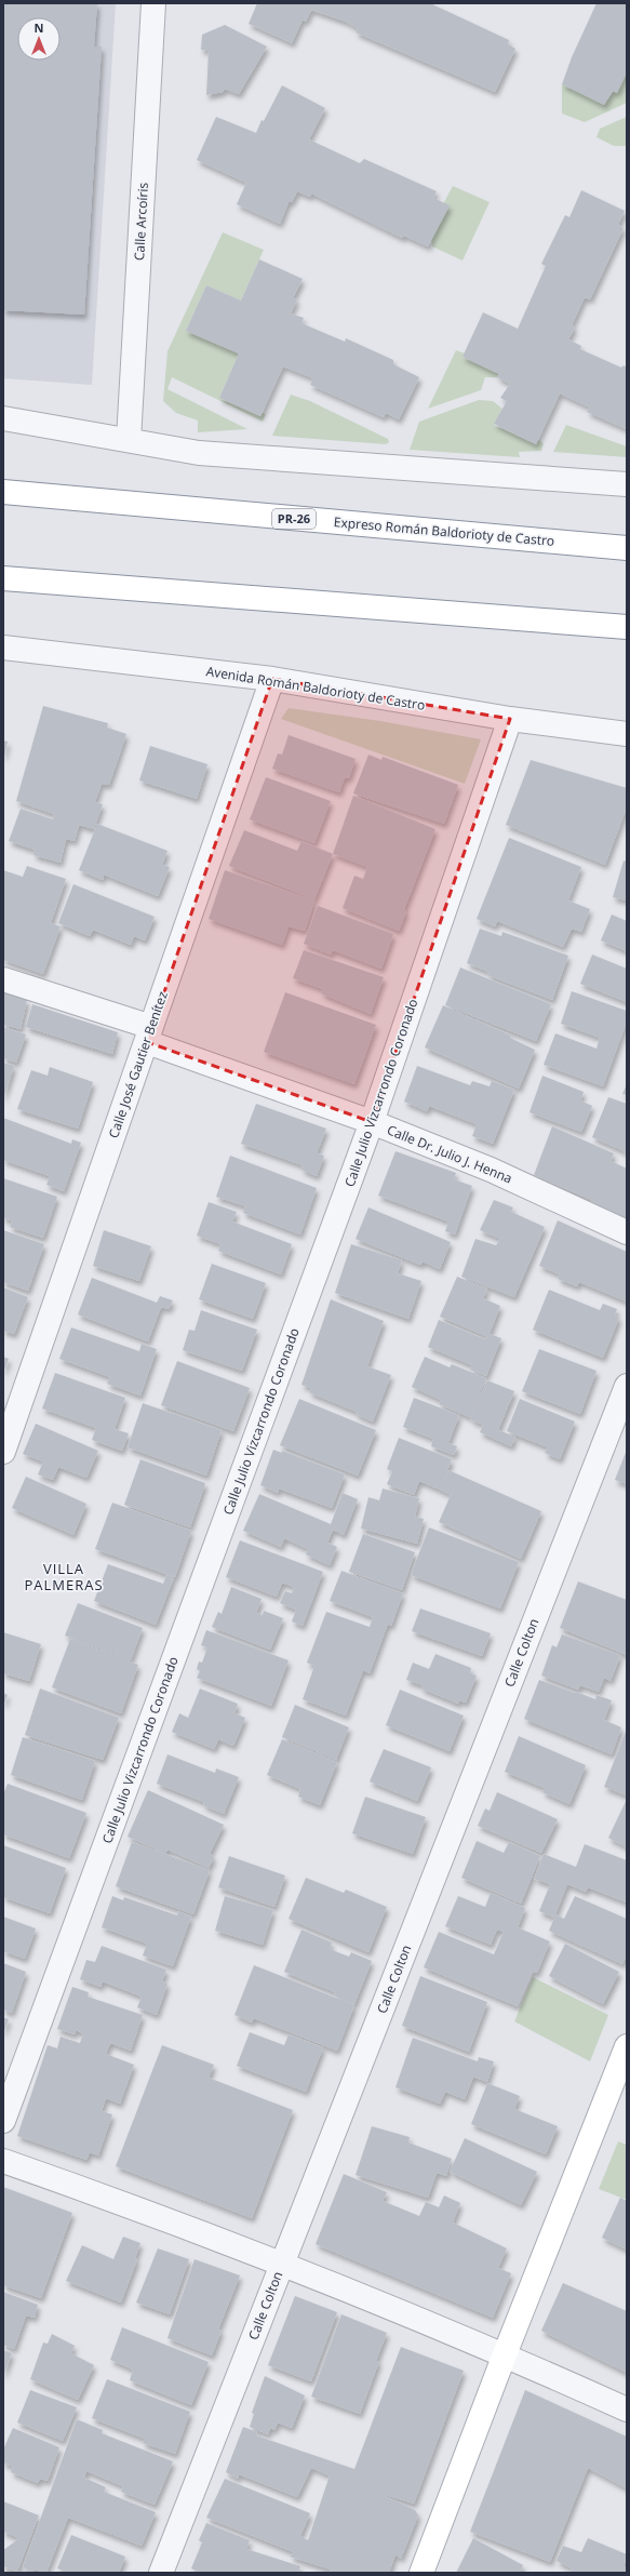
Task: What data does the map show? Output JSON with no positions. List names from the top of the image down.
{
  "streets": {
    "main road": ["PR-26", "Expreso Román Baldorioty de Castro"],
    "street": [
      "Calle Arcoíris",
      "Avenida Román Baldorioty de Castro",
      "Calle José Gautier Benítez",
      "Calle Julio Vizcarrondo Coronado",
      "Calle Dr. Julio J. Henna",
      "Calle Colton"
    ]
  },
  "crossings": [
    ["Avenida Román Baldorioty de Castro", "Calle José Gautier Benítez"],
    ["Avenida Román Baldorioty de Castro", "Calle Julio Vizcarrondo Coronado"],
    ["Calle José Gautier Benítez", "Calle Dr. Julio J. Henna"],
    ["Calle Julio Vizcarrondo Coronado", "Calle Dr. Julio J. Henna"]
  ],
  "districts": ["VILLA PALMERAS"],
  "north": "top"
}
